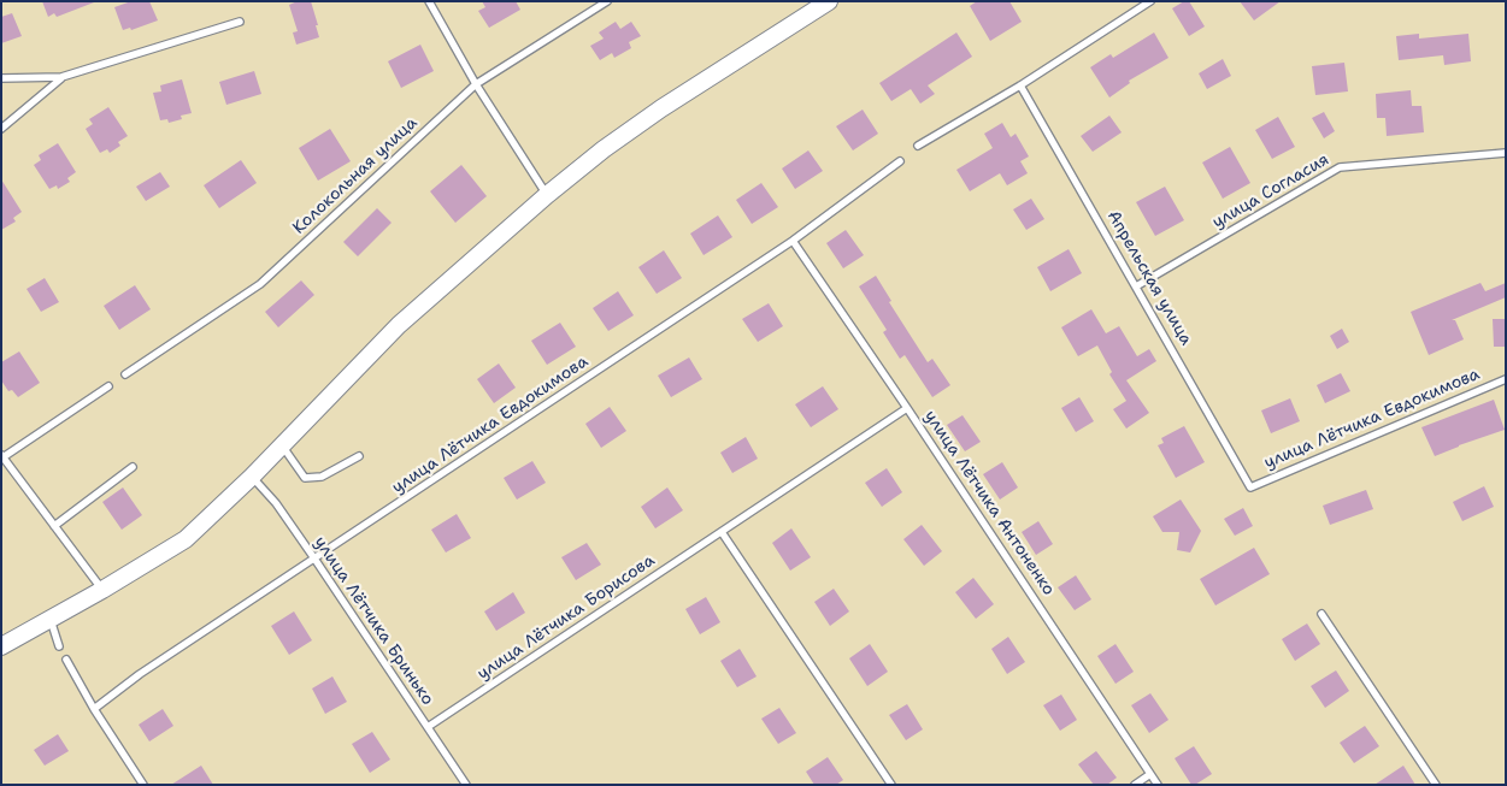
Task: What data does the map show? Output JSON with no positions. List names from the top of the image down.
{
  "streets": {
    "lane": [
      "Колокольная улица",
      "улица Согласия",
      "Апрельская улица",
      "улица Лётчика Евдокимова",
      "улица Лётчика Антоненко",
      "улица Лётчика Борисова",
      "улица Лётчика Бринько"
    ]
  },
  "crossings": [
    ["улица Согласия", "Апрельская улица"],
    ["Апрельская улица", "улица Лётчика Евдокимова"],
    ["улица Лётчика Евдокимова", "улица Лётчика Антоненко"],
    ["улица Лётчика Евдокимова", "улица Лётчика Бринько"],
    ["улица Лётчика Антоненко", "улица Лётчика Борисова"],
    ["улица Лётчика Борисова", "улица Лётчика Бринько"]
  ]
}
